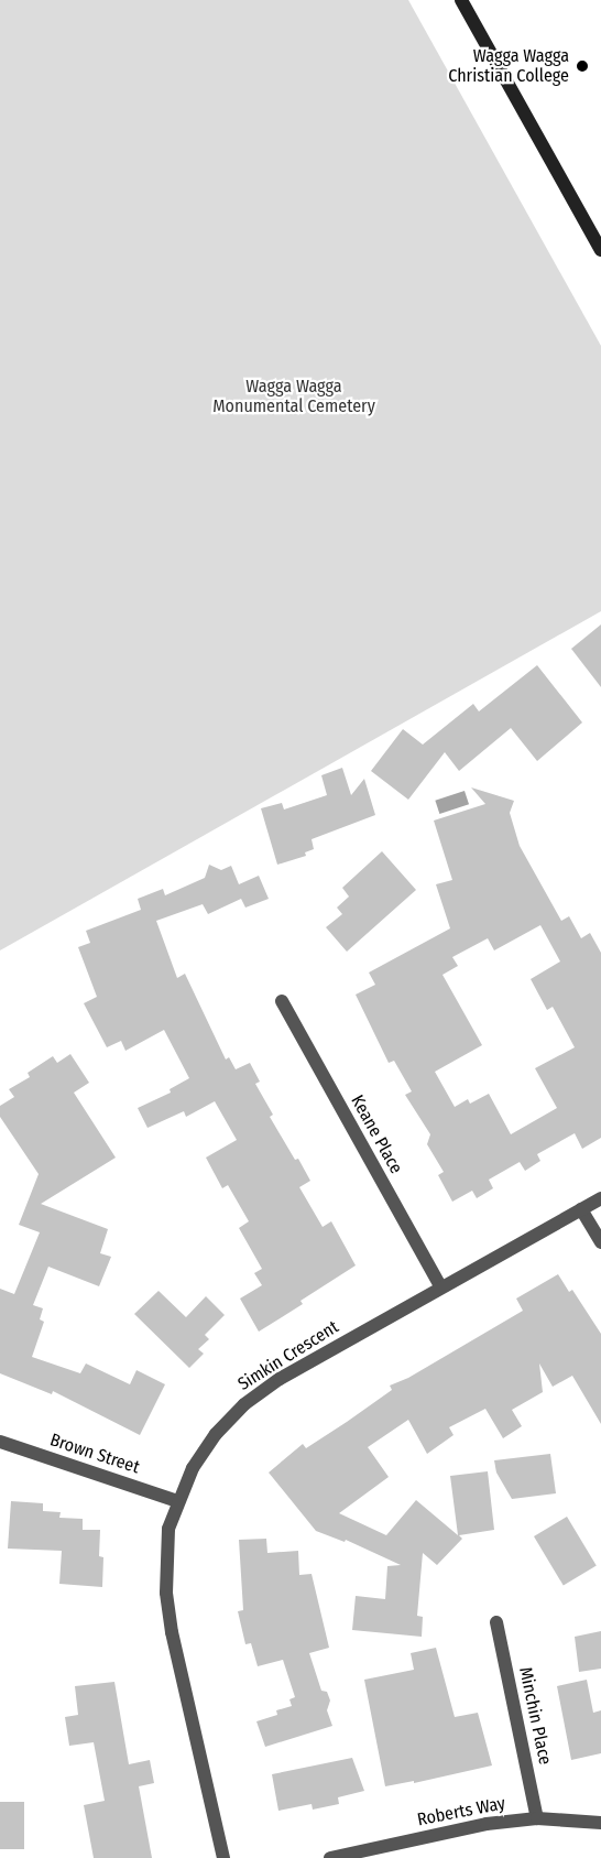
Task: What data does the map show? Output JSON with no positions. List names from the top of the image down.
{
  "streets": {
    "street": [
      "Keane Place",
      "Simkin Crescent",
      "Brown Street",
      "Minchin Place",
      "Roberts Way"
    ]
  },
  "crossings": [
    ["Keane Place", "Simkin Crescent"],
    ["Simkin Crescent", "Brown Street"],
    ["Minchin Place", "Roberts Way"]
  ],
  "parks": ["Wagga Wagga Monumental Cemetery"],
  "places": ["Wagga Wagga Christian College"]
}
